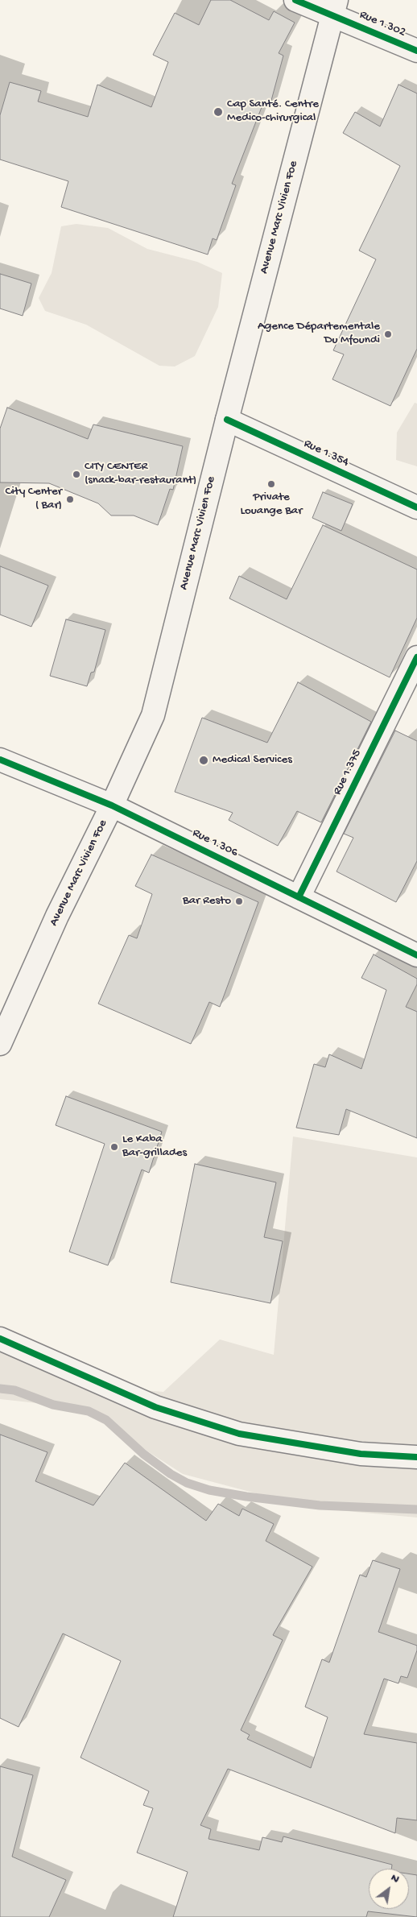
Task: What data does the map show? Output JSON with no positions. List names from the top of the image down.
{
  "streets": {
    "street": [
      "Rue 1.302",
      "Avenue Marc Vivien Foe",
      "Rue 1.354",
      "Rue 1.375",
      "Rue 1.306"
    ]
  },
  "crossings": [
    ["Rue 1.302", "Avenue Marc Vivien Foe"],
    ["Avenue Marc Vivien Foe", "Rue 1.354"],
    ["Avenue Marc Vivien Foe", "Rue 1.306"],
    ["Rue 1.375", "Rue 1.306"]
  ],
  "places": [
    "Cap Santé. Centre Medico-chirurgical",
    "Agence Départementale Du Mfoundi",
    "CITY CENTER (snack-bar-restaurant)",
    "Private Louange Bar",
    "City Center ( Bar)",
    "Medical Services",
    "Bar Resto",
    "Le Kaba Bar-grillades"
  ],
  "north": "top right"
}
